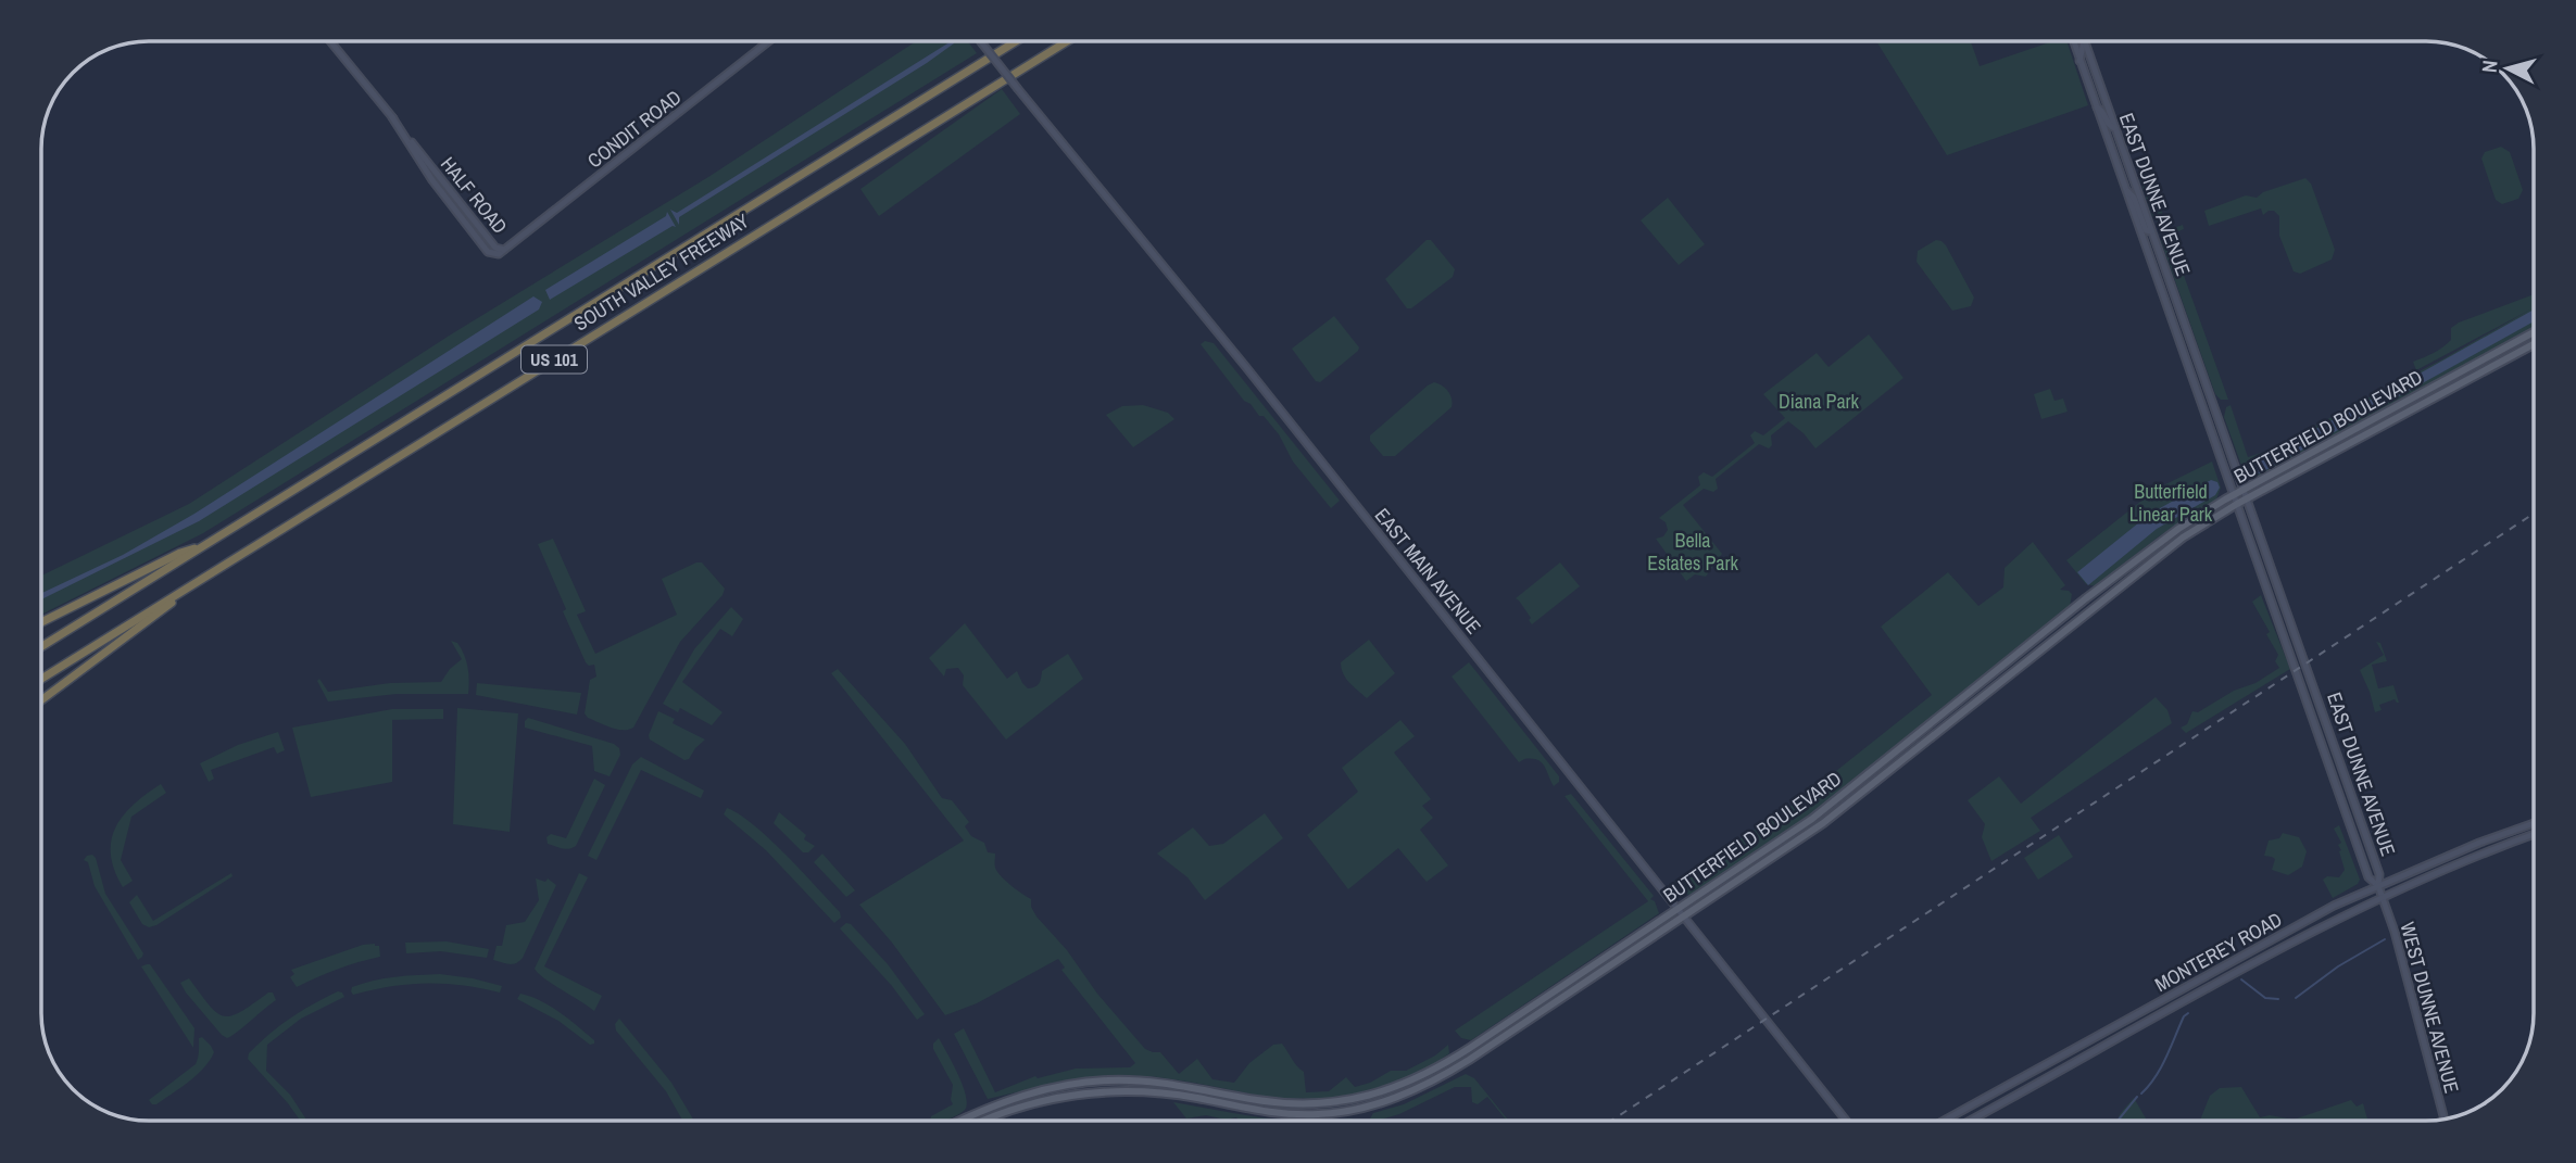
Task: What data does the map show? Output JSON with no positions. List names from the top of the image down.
{
  "streets": {
    "highway": ["SOUTH VALLEY FREEWAY", "US 101"],
    "main road": [
      "CONDIT ROAD",
      "EAST DUNNE AVENUE",
      "HALF ROAD",
      "BUTTERFIELD BOULEVARD",
      "EAST MAIN AVENUE",
      "MONTEREY ROAD",
      "WEST DUNNE AVENUE"
    ]
  },
  "crossings": [
    ["CONDIT ROAD", "HALF ROAD"],
    ["EAST DUNNE AVENUE", "BUTTERFIELD BOULEVARD"],
    ["EAST DUNNE AVENUE", "MONTEREY ROAD"],
    ["EAST DUNNE AVENUE", "WEST DUNNE AVENUE"],
    ["BUTTERFIELD BOULEVARD", "EAST MAIN AVENUE"],
    ["MONTEREY ROAD", "WEST DUNNE AVENUE"]
  ],
  "parks": ["Diana Park", "Butterfield Linear Park", "Bella Estates Park"],
  "north": "left"
}
